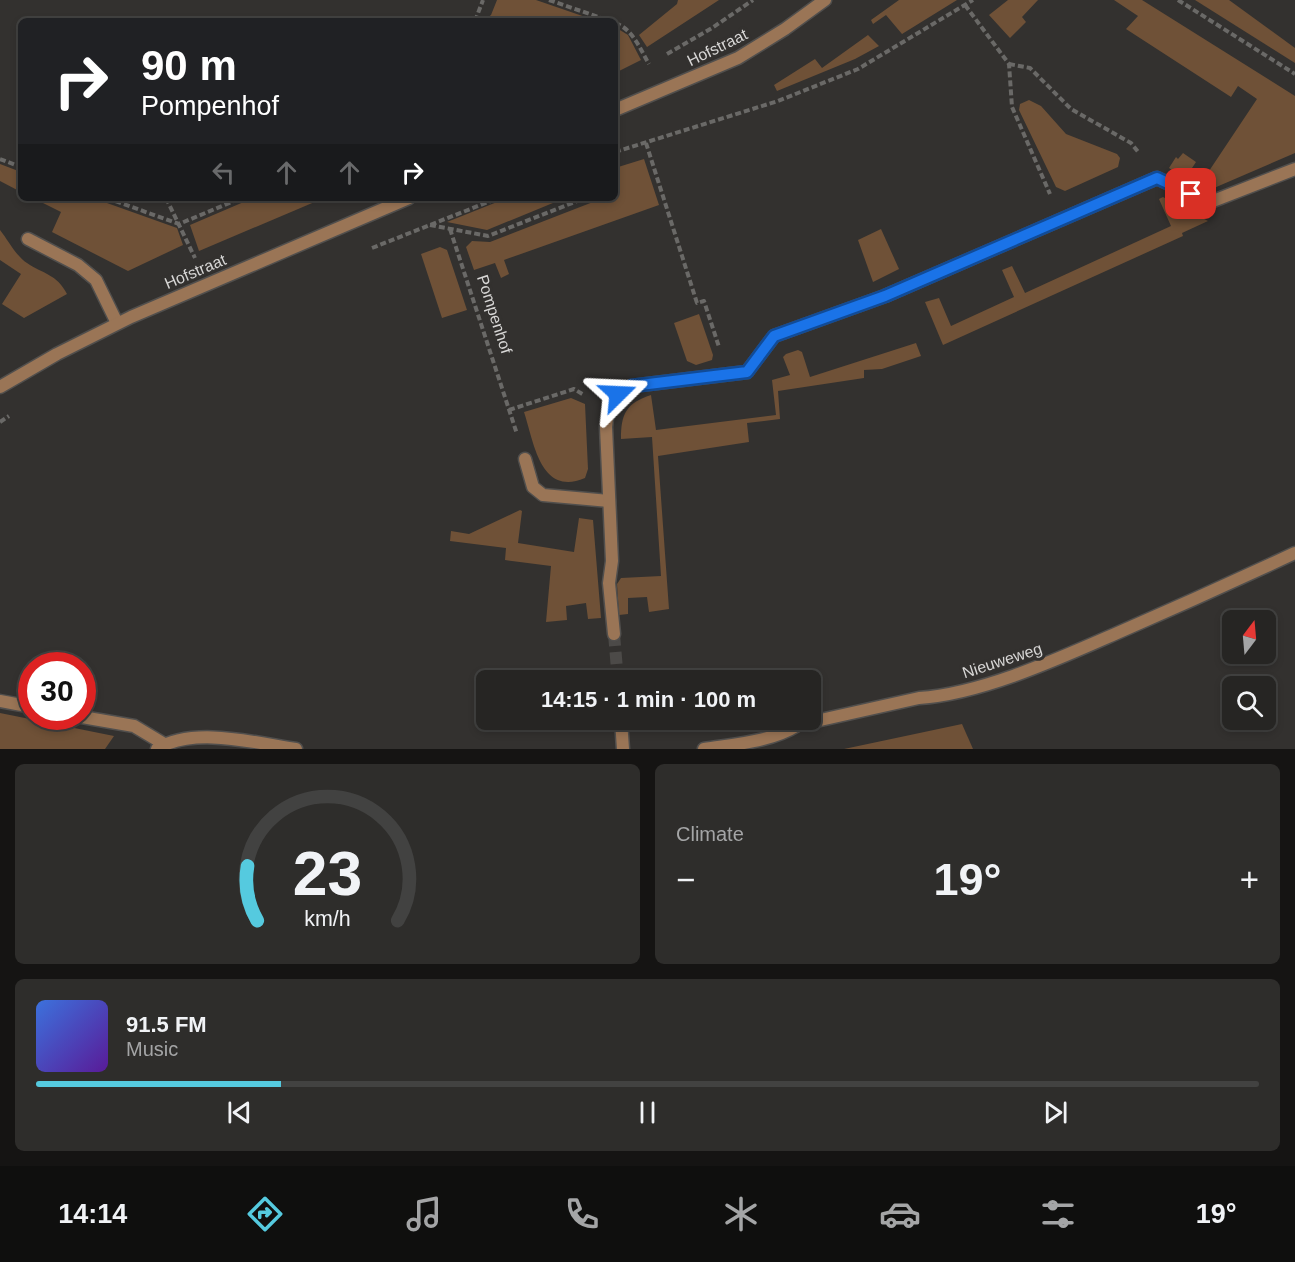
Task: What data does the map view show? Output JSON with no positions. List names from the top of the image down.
{
  "streets": {
    "street": ["Hofstraat", "Nieuweweg"],
    "path": ["Pompenhof"]
  },
  "north": "top",
  "page": {
    "turn": ["90 m", "Pompenhof"],
    "limit": "30",
    "trip": "14:15 · 1 min · 100 m",
    "tile": "Climate",
    "heat": ["−", "19°", "+"],
    "song": ["91.5 FM", "Music"],
    "tabs": ["14:14", "19°"],
    "gauge": ["23", "km/h"]
  }
}
